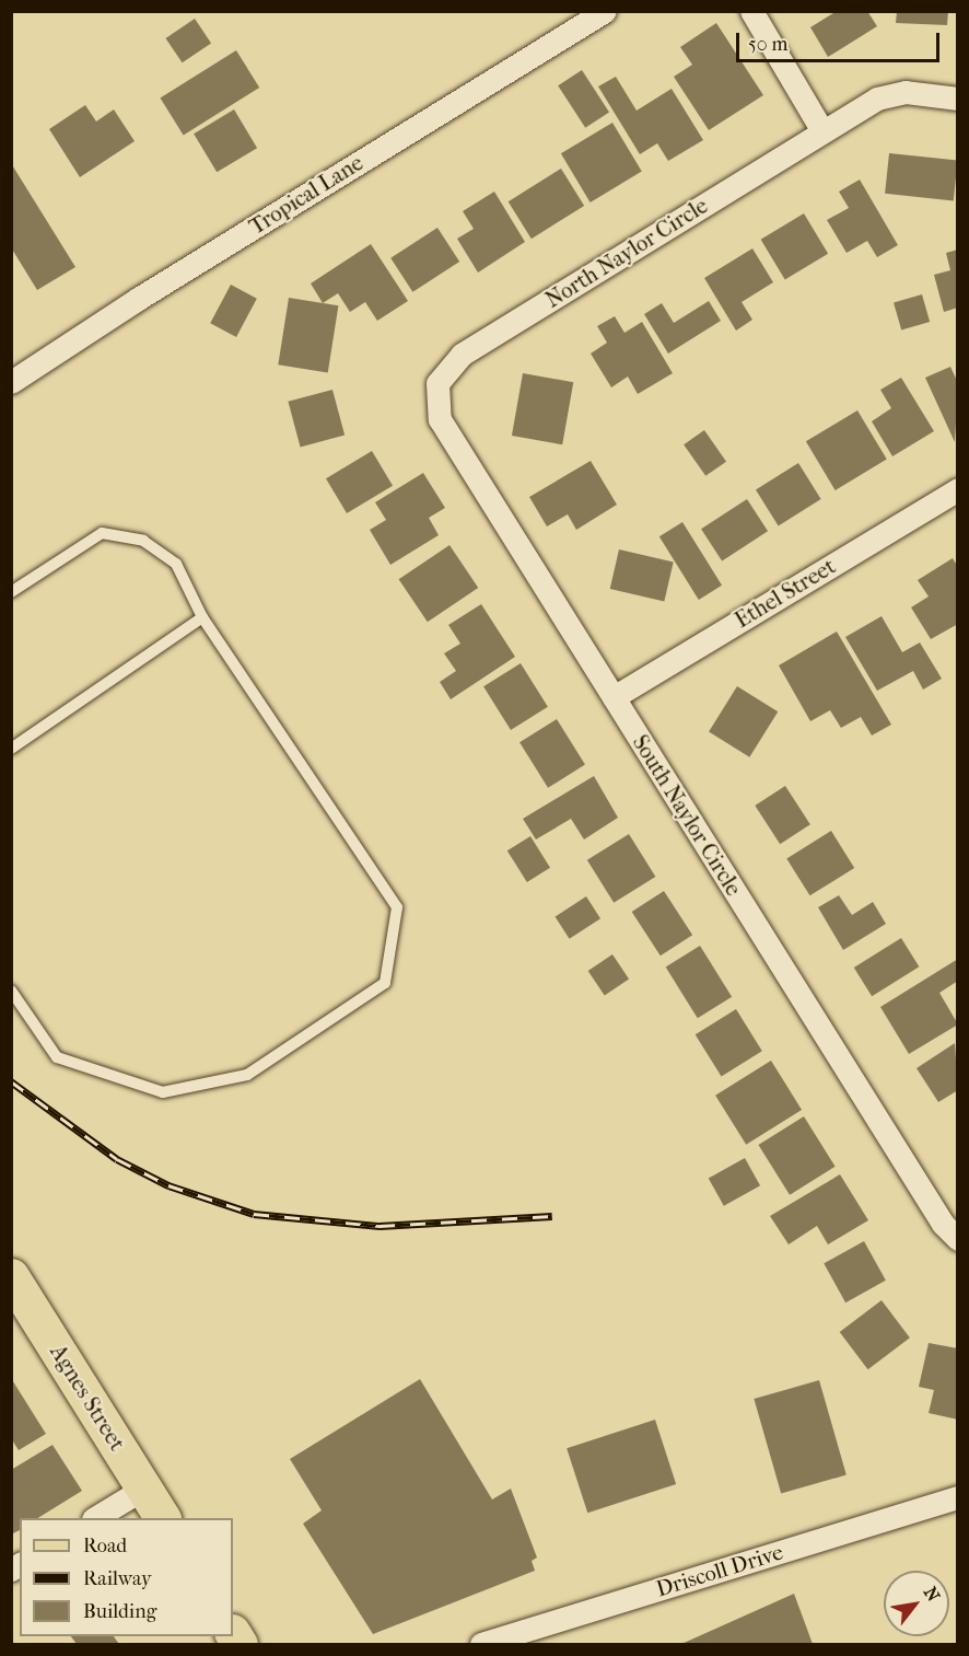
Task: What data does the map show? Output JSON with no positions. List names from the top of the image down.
{
  "streets": {
    "main road": ["Agnes Street"],
    "street": [
      "Tropical Lane",
      "North Naylor Circle",
      "Ethel Street",
      "South Naylor Circle",
      "Driscoll Drive"
    ]
  },
  "crossings": [
    ["North Naylor Circle", "South Naylor Circle"],
    ["Ethel Street", "South Naylor Circle"]
  ],
  "legend": ["Road", "Railway", "Building"],
  "scale_bar": "50 m",
  "north": "top right"
}
